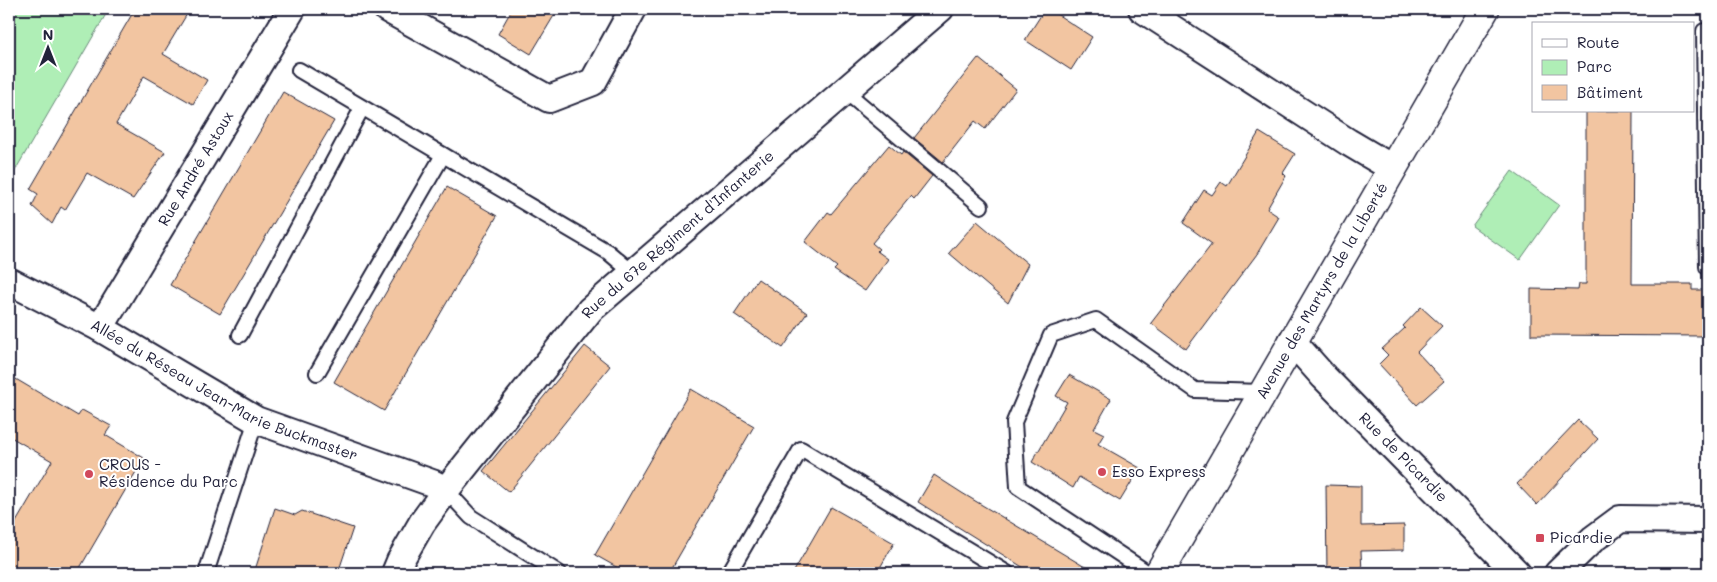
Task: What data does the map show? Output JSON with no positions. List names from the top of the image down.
{
  "streets": {
    "street": [
      "Rue André Astoux",
      "Rue du 67e Régiment d'Infanterie",
      "Avenue des Martyrs de la Liberté",
      "Allée du Réseau Jean-Marie Buckmaster",
      "Rue de Picardie"
    ]
  },
  "crossings": [
    ["Rue André Astoux", "Allée du Réseau Jean-Marie Buckmaster"],
    ["Rue du 67e Régiment d'Infanterie", "Allée du Réseau Jean-Marie Buckmaster"],
    ["Avenue des Martyrs de la Liberté", "Rue de Picardie"]
  ],
  "places": {
    "other": ["Esso Express", "CROUS - Résidence du Parc"],
    "transit": ["Picardie"]
  },
  "legend": ["Route", "Parc", "Bâtiment"],
  "north": "top"
}
